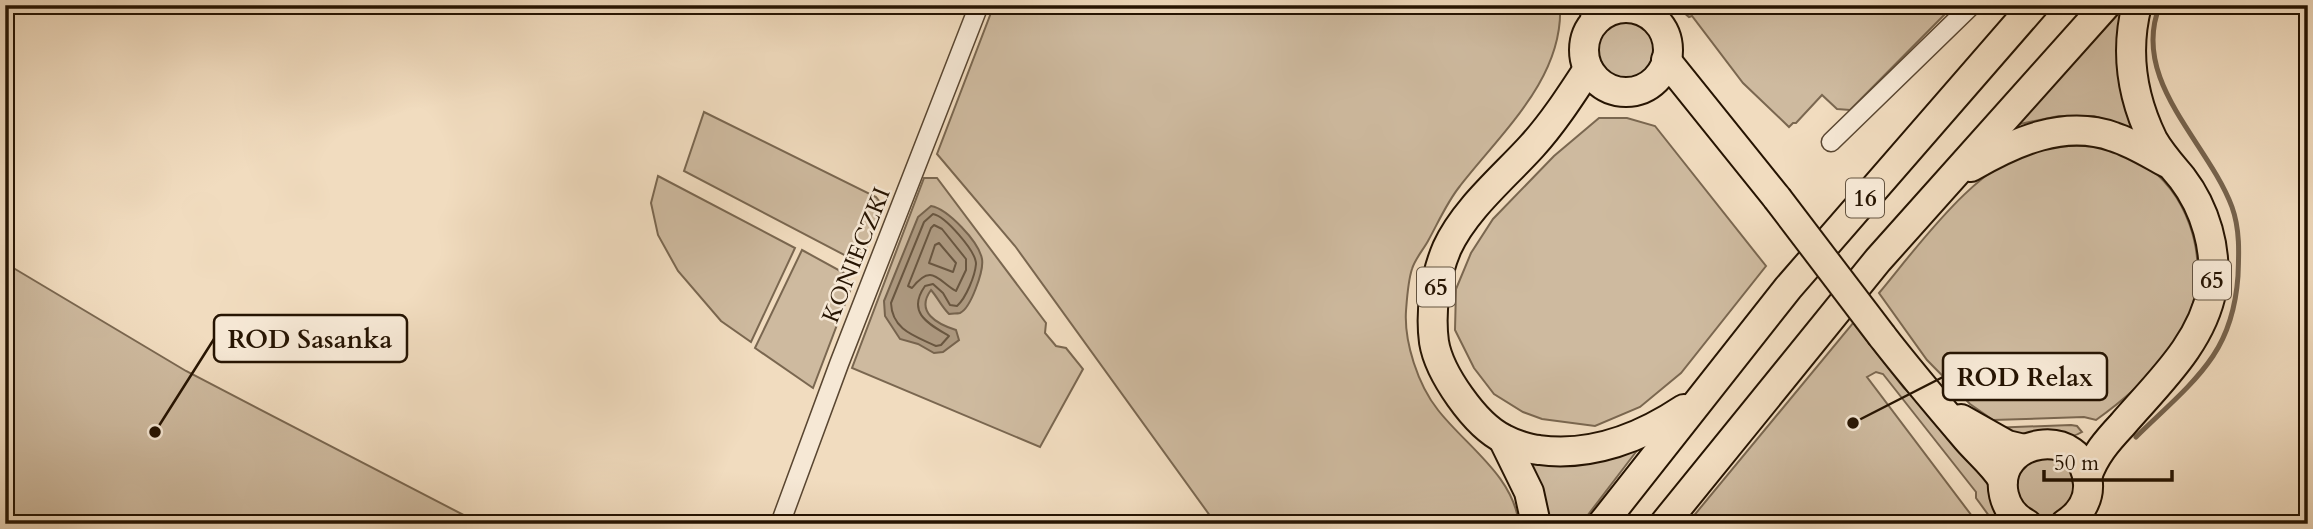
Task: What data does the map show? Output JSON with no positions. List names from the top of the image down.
{
  "streets": {
    "main road": ["16", "65"],
    "street": ["KONIECZKI"]
  },
  "crossings": [
    ["16", "65"]
  ],
  "places": ["ROD Relax", "ROD Sasanka"],
  "scale_bar": "50 m"
}
